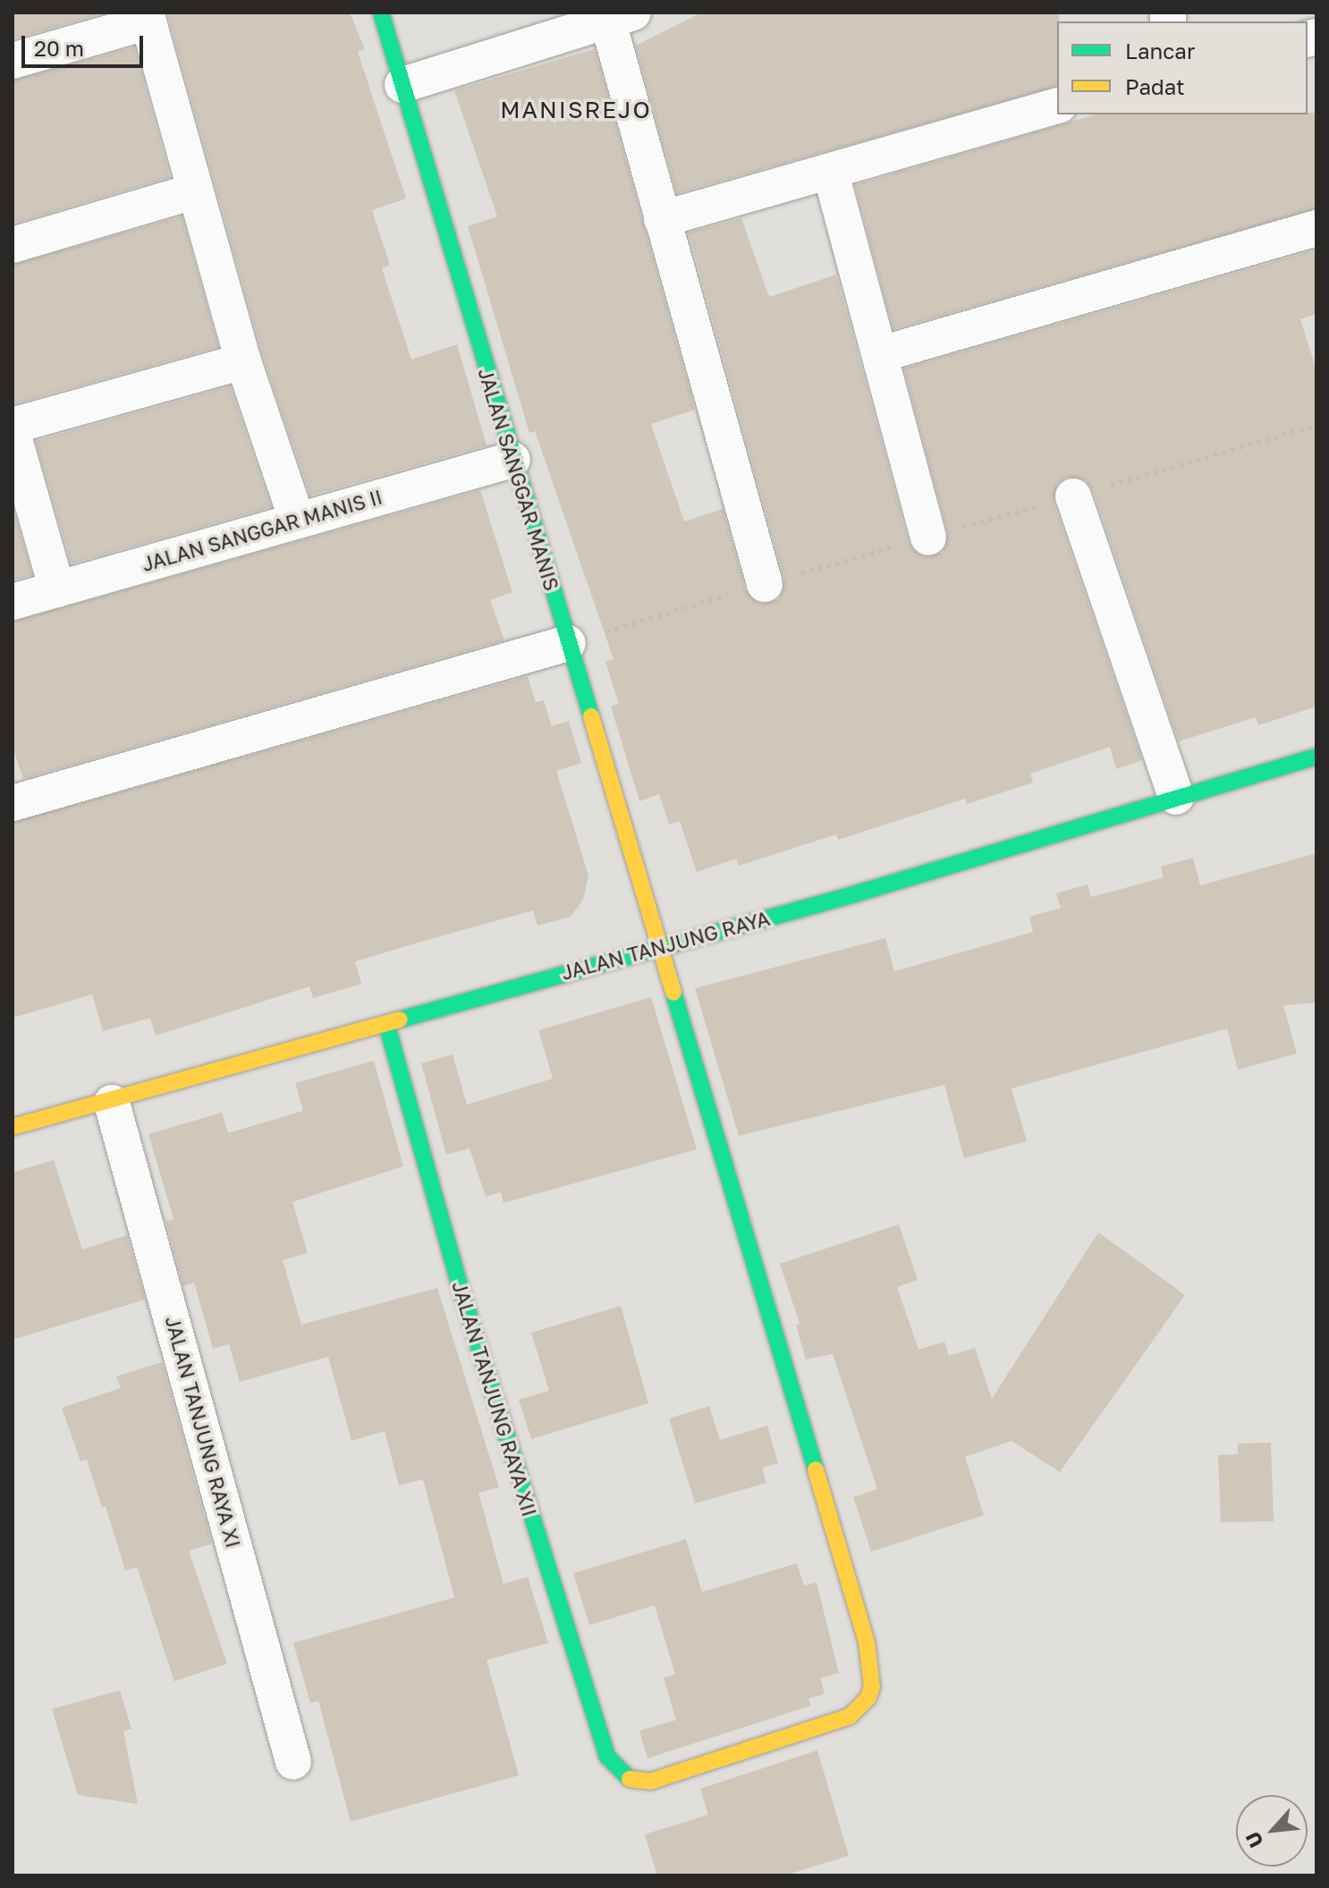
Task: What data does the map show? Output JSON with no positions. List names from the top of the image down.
{
  "streets": {
    "street": [
      "JALAN SANGGAR MANIS",
      "JALAN SANGGAR MANIS II",
      "JALAN TANJUNG RAYA",
      "JALAN TANJUNG RAYA XII",
      "JALAN TANJUNG RAYA XI"
    ]
  },
  "crossings": [
    ["JALAN SANGGAR MANIS", "JALAN SANGGAR MANIS II"],
    ["JALAN SANGGAR MANIS", "JALAN TANJUNG RAYA"],
    ["JALAN SANGGAR MANIS", "JALAN TANJUNG RAYA XII"],
    ["JALAN TANJUNG RAYA", "JALAN TANJUNG RAYA XII"],
    ["JALAN TANJUNG RAYA", "JALAN TANJUNG RAYA XI"]
  ],
  "districts": ["MANISREJO"],
  "legend": ["Lancar", "Padat"],
  "scale_bar": "20 m",
  "north": "bottom left"
}
